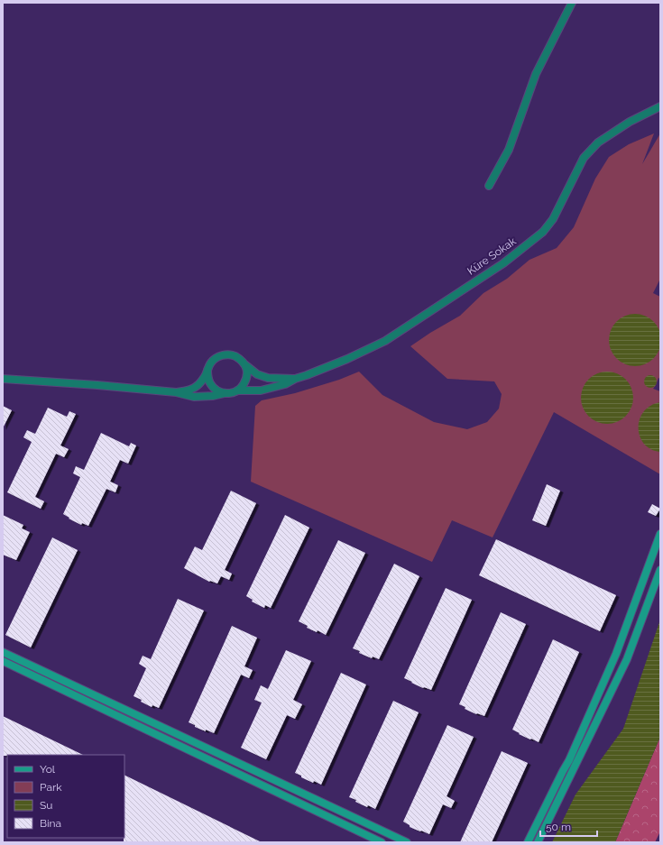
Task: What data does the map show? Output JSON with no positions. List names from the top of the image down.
{
  "streets": {
    "street": ["Küre Sokak"]
  },
  "legend": [
    "Yol",
    "Park",
    "Su",
    "Bina"
  ],
  "scale_bar": "50 m"
}
